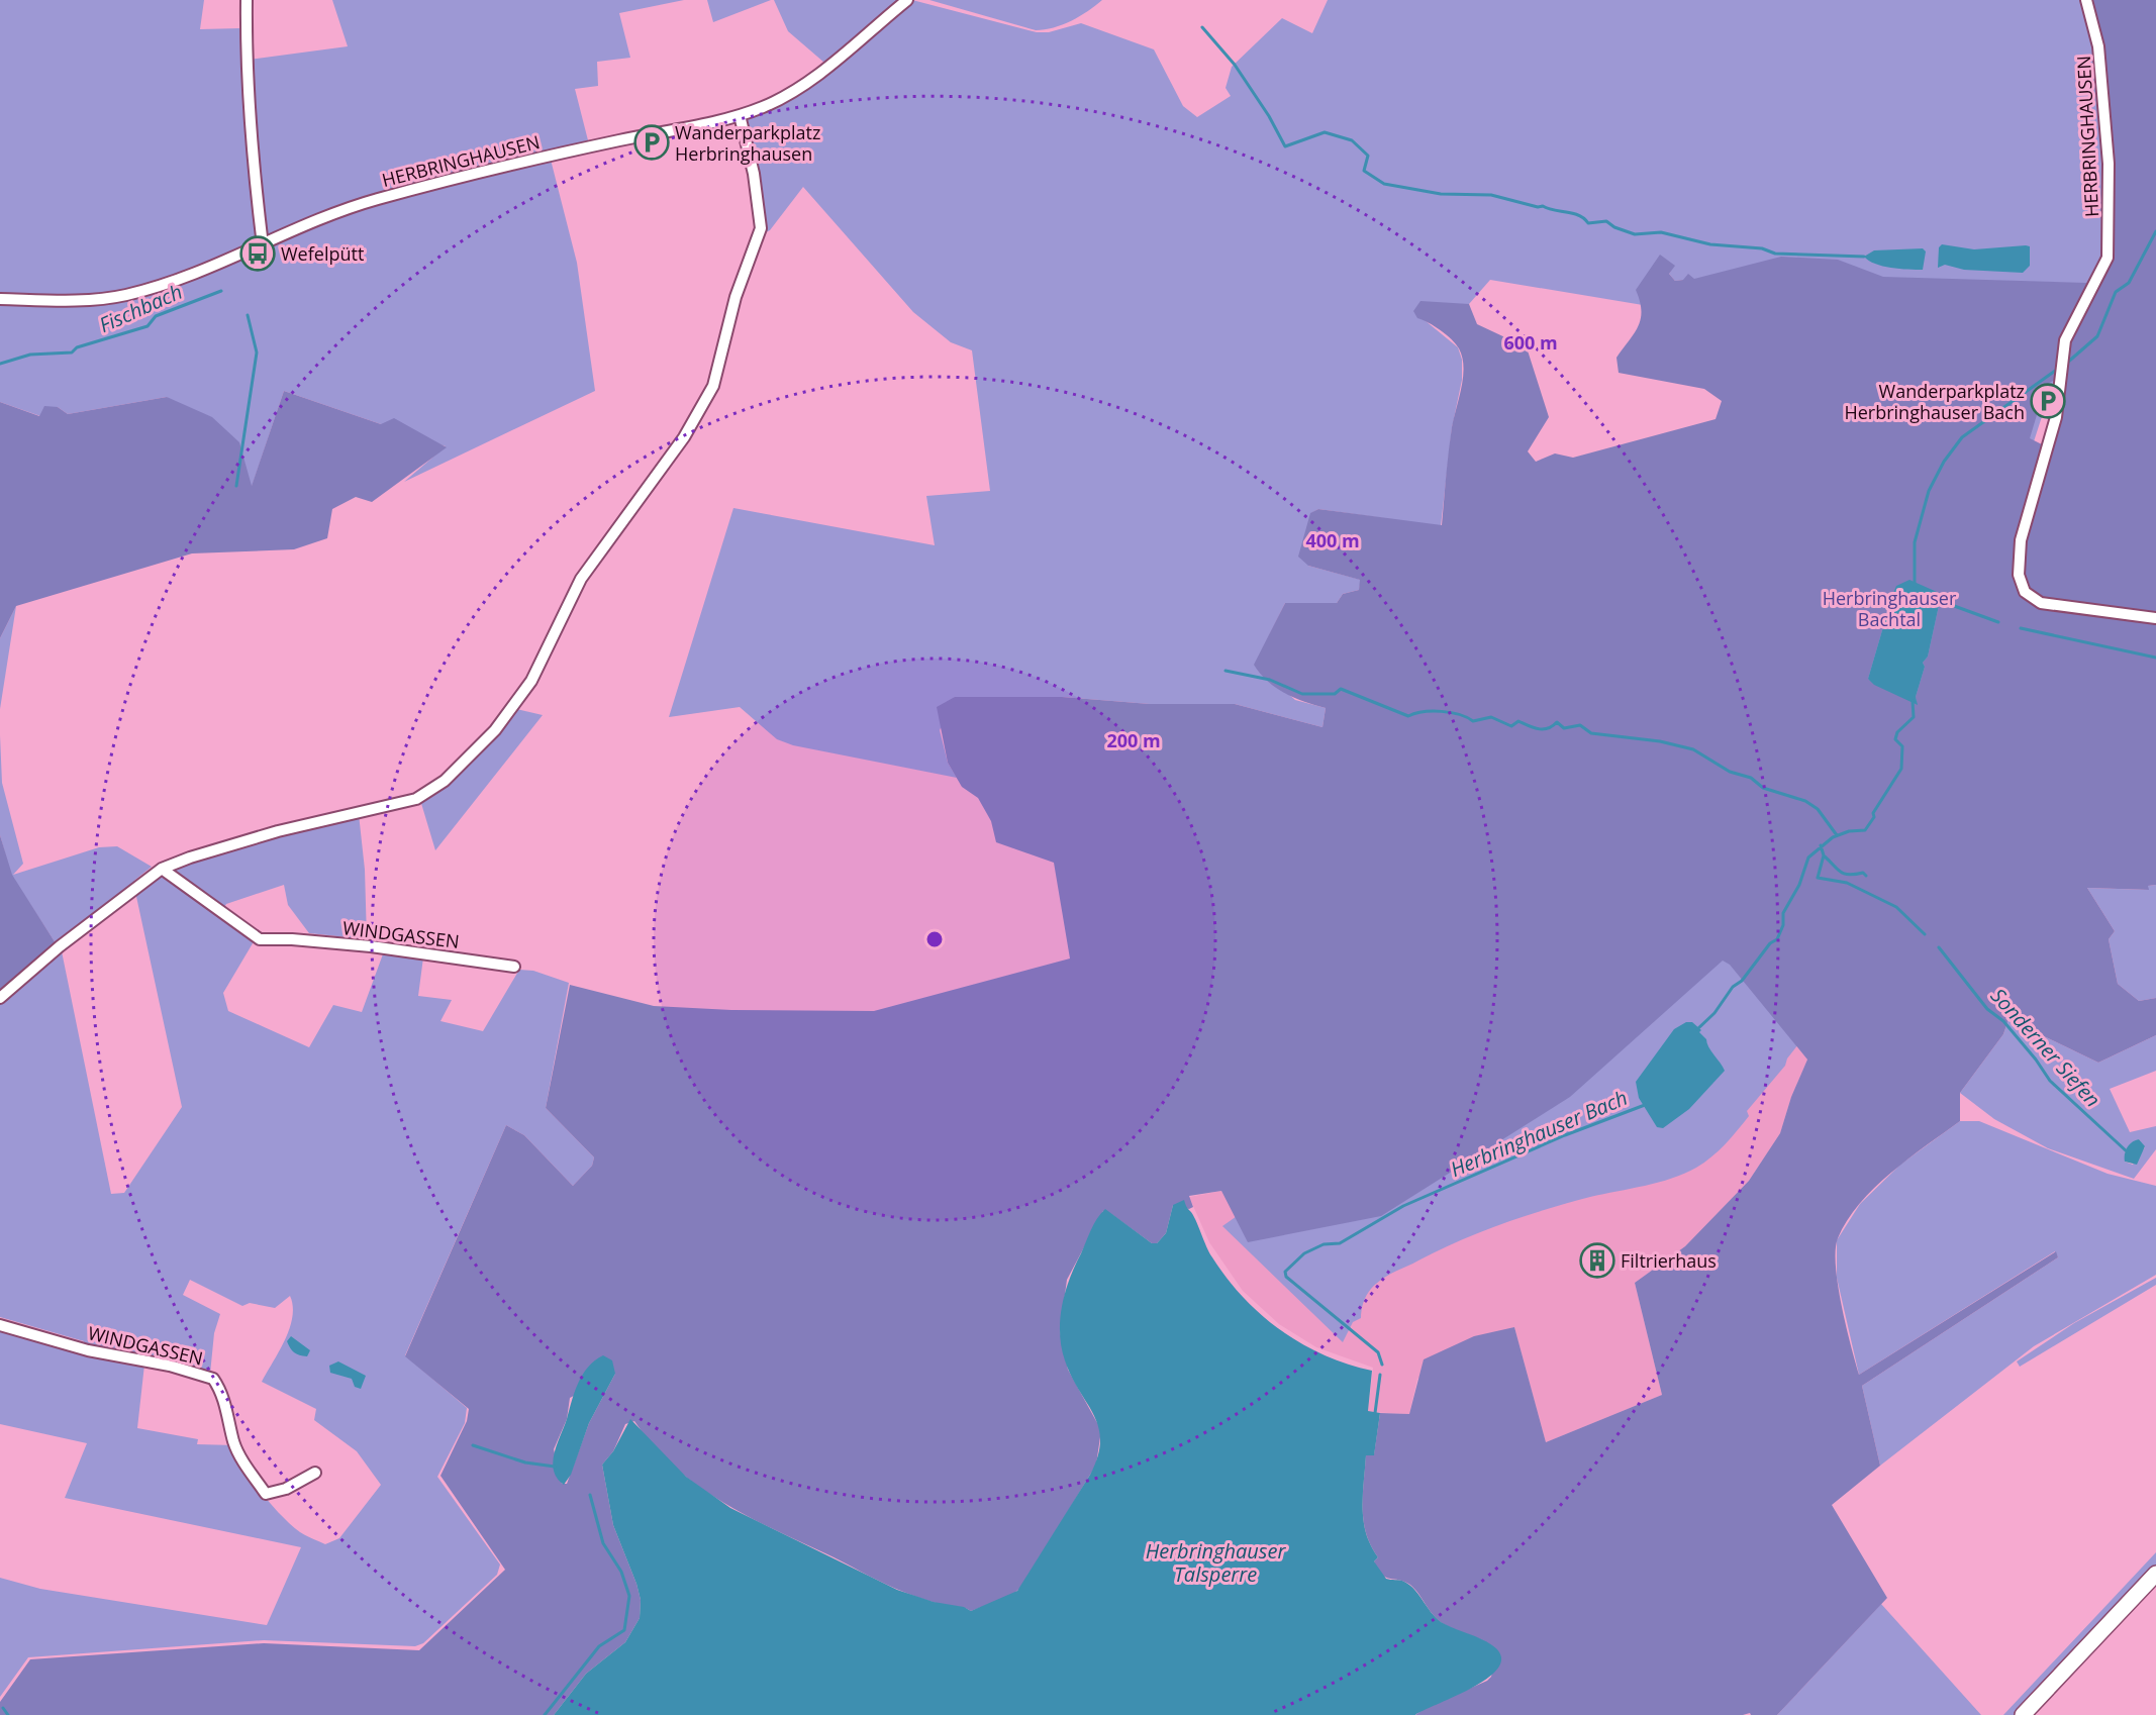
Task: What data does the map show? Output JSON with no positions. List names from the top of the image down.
{
  "streets": {
    "street": ["HERBRINGHAUSEN", "WINDGASSEN"]
  },
  "water": [
    "Fischbach",
    "Sonderner Siefen",
    "Herbringhauser Bach",
    "Herbringhauser Talsperre"
  ],
  "parks": ["Herbringhauser Bachtal"],
  "places": {
    "parking": ["Wanderparkplatz Herbringhausen", "Wanderparkplatz Herbringhauser Bach"],
    "bus stop": ["Wefelpütt"],
    "building": ["Filtrierhaus"]
  },
  "rings": ["600 m", "400 m", "200 m"]
}
